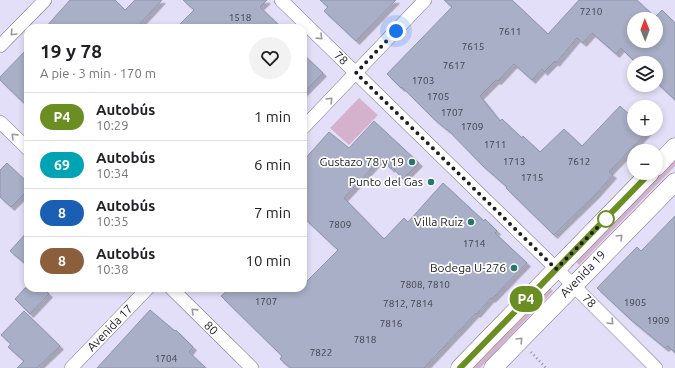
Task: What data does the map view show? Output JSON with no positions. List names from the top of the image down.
{
  "streets": {
    "main road": ["Avenida 19"],
    "street": ["78", "Avenida 17", "80"]
  },
  "crossings": [
    ["78", "Avenida 19"]
  ],
  "one_way": ["78", "80"],
  "places": [
    "Gustazo 78 y 19",
    "Punto del Gas",
    "Villa Ruiz",
    "Bodega U-276"
  ],
  "lines": ["bus line P4"],
  "house_numbers": [
    "7210",
    "1518",
    "7611",
    "7615",
    "7617",
    "1703",
    "1705",
    "1707",
    "1709",
    "1711",
    "1713",
    "7612",
    "1715",
    "7809",
    "1714",
    "7808, 7810",
    "1707",
    "1905",
    "7812, 7814",
    "1909",
    "7816",
    "7818",
    "7822",
    "1704"
  ],
  "north": "top",
  "page": {
    "on_map": "P4",
    "map_buttons": ["+", "−"],
    "heading": ["19 y 78", "A pie · 3 min · 170 m"],
    "list": [
      {
        "mark": "P4",
        "name": "Autobús",
        "note": "10:29",
        "value": "1 min"
      },
      {
        "mark": "69",
        "name": "Autobús",
        "note": "10:34",
        "value": "6 min"
      },
      {
        "mark": "8",
        "name": "Autobús",
        "note": "10:35",
        "value": "7 min"
      },
      {
        "mark": "8",
        "name": "Autobús",
        "note": "10:38",
        "value": "10 min"
      }
    ]
  }
}
